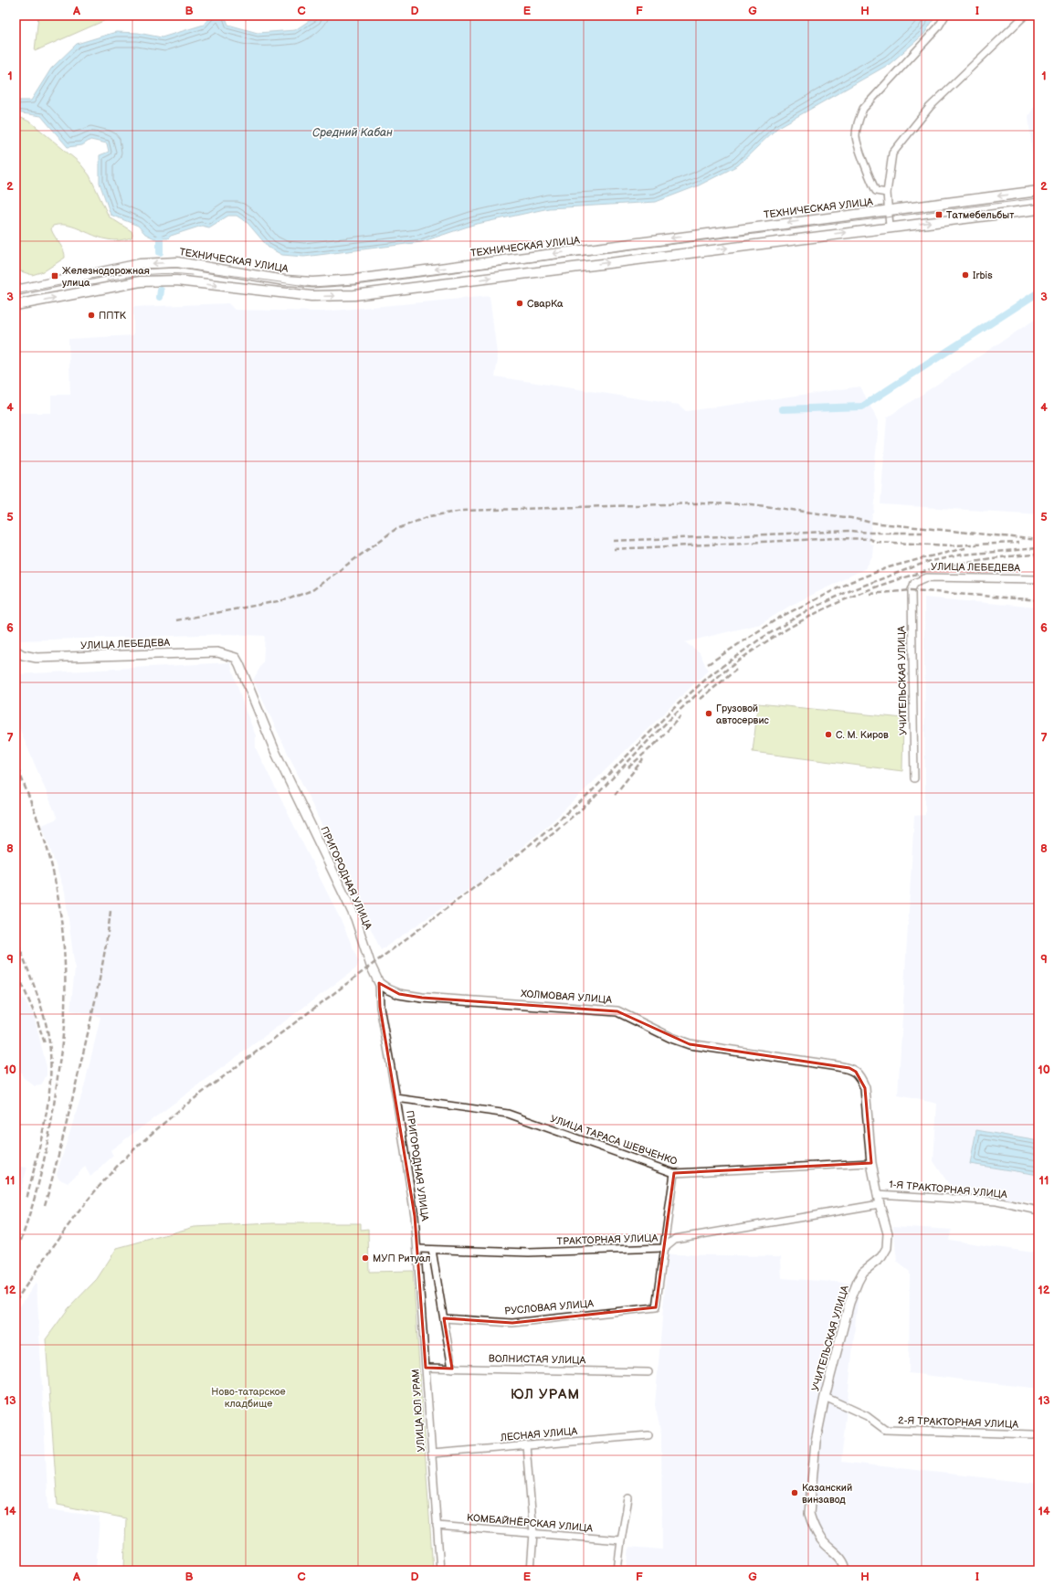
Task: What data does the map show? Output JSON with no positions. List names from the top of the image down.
{
  "streets": {
    "main road": ["ТЕХНИЧЕСКАЯ УЛИЦА"],
    "street": [
      "УЛИЦА ЛЕБЕДЕВА",
      "УЧИТЕЛЬСКАЯ УЛИЦА",
      "ПРИГОРОДНАЯ УЛИЦА",
      "ХОЛМОВАЯ УЛИЦА",
      "УЛИЦА ТАРАСА ШЕВЧЕНКО",
      "1-Я ТРАКТОРНАЯ УЛИЦА",
      "ТРАКТОРНАЯ УЛИЦА",
      "РУСЛОВАЯ УЛИЦА",
      "ВОЛНИСТАЯ УЛИЦА",
      "УЛИЦА ЮЛ УРАМ",
      "2-Я ТРАКТОРНАЯ УЛИЦА",
      "ЛЕСНАЯ УЛИЦА",
      "КОМБАЙНЁРСКАЯ УЛИЦА"
    ]
  },
  "crossings": [
    ["УЛИЦА ЛЕБЕДЕВА", "УЧИТЕЛЬСКАЯ УЛИЦА"],
    ["УЛИЦА ЛЕБЕДЕВА", "ПРИГОРОДНАЯ УЛИЦА"],
    ["УЧИТЕЛЬСКАЯ УЛИЦА", "ХОЛМОВАЯ УЛИЦА"],
    ["УЧИТЕЛЬСКАЯ УЛИЦА", "УЛИЦА ТАРАСА ШЕВЧЕНКО"],
    ["УЧИТЕЛЬСКАЯ УЛИЦА", "1-Я ТРАКТОРНАЯ УЛИЦА"],
    ["УЧИТЕЛЬСКАЯ УЛИЦА", "ТРАКТОРНАЯ УЛИЦА"],
    ["УЧИТЕЛЬСКАЯ УЛИЦА", "2-Я ТРАКТОРНАЯ УЛИЦА"],
    ["ПРИГОРОДНАЯ УЛИЦА", "ХОЛМОВАЯ УЛИЦА"],
    ["ПРИГОРОДНАЯ УЛИЦА", "УЛИЦА ТАРАСА ШЕВЧЕНКО"],
    ["ПРИГОРОДНАЯ УЛИЦА", "ТРАКТОРНАЯ УЛИЦА"],
    ["ПРИГОРОДНАЯ УЛИЦА", "УЛИЦА ЮЛ УРАМ"],
    ["ТРАКТОРНАЯ УЛИЦА", "РУСЛОВАЯ УЛИЦА"],
    ["ТРАКТОРНАЯ УЛИЦА", "УЛИЦА ЮЛ УРАМ"],
    ["ВОЛНИСТАЯ УЛИЦА", "УЛИЦА ЮЛ УРАМ"],
    ["УЛИЦА ЮЛ УРАМ", "ЛЕСНАЯ УЛИЦА"],
    ["УЛИЦА ЮЛ УРАМ", "КОМБАЙНЁРСКАЯ УЛИЦА"]
  ],
  "districts": ["ЮЛ УРАМ"],
  "water": ["Средний Кабан"],
  "parks": ["Ново-татарское кладбище"],
  "places": {
    "transit": ["Татмебельбыт", "Железнодорожная улица"],
    "other": [
      "Irbis",
      "СварКа",
      "ППТК",
      "Грузовой автосервис",
      "С. М. Киров",
      "МУП Ритуал",
      "Казанский винзавод"
    ]
  },
  "grid": {
    "columns": [
      "A",
      "B",
      "C",
      "D",
      "E",
      "F",
      "G",
      "H",
      "I"
    ],
    "rows": [
      "1",
      "2",
      "3",
      "4",
      "5",
      "6",
      "7",
      "8",
      "9",
      "10",
      "11",
      "12",
      "13",
      "14"
    ]
  }
}
